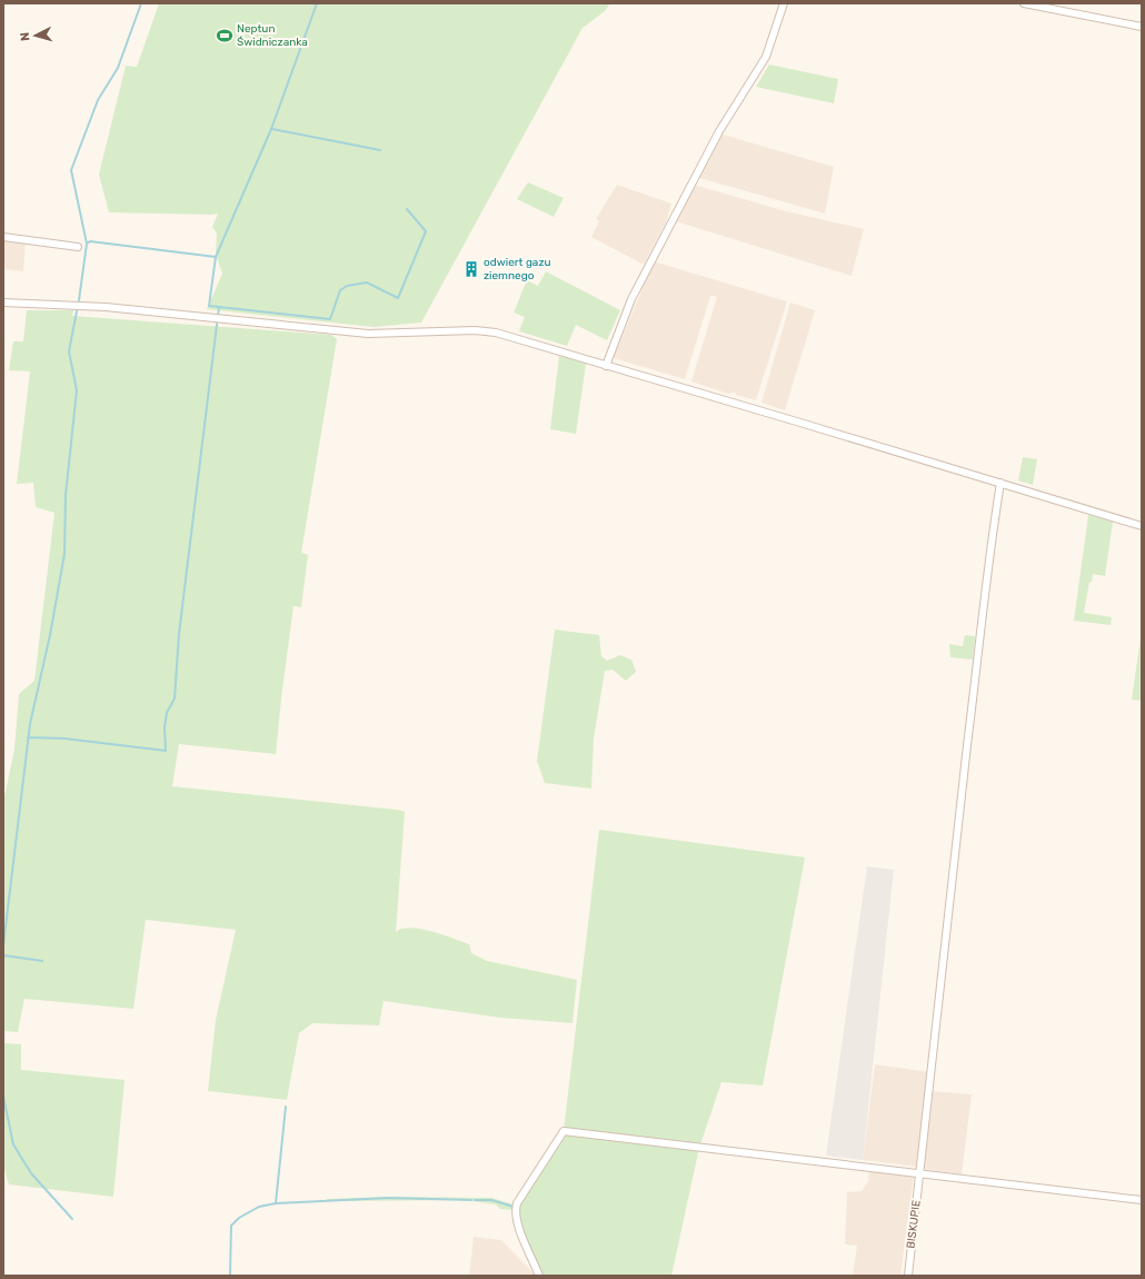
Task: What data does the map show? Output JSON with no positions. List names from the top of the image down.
{
  "streets": {
    "street": ["BISKUPIE"]
  },
  "places": {
    "sports": ["Neptun Świdniczanka"],
    "building": ["odwiert gazu ziemnego"]
  },
  "north": "left"
}
